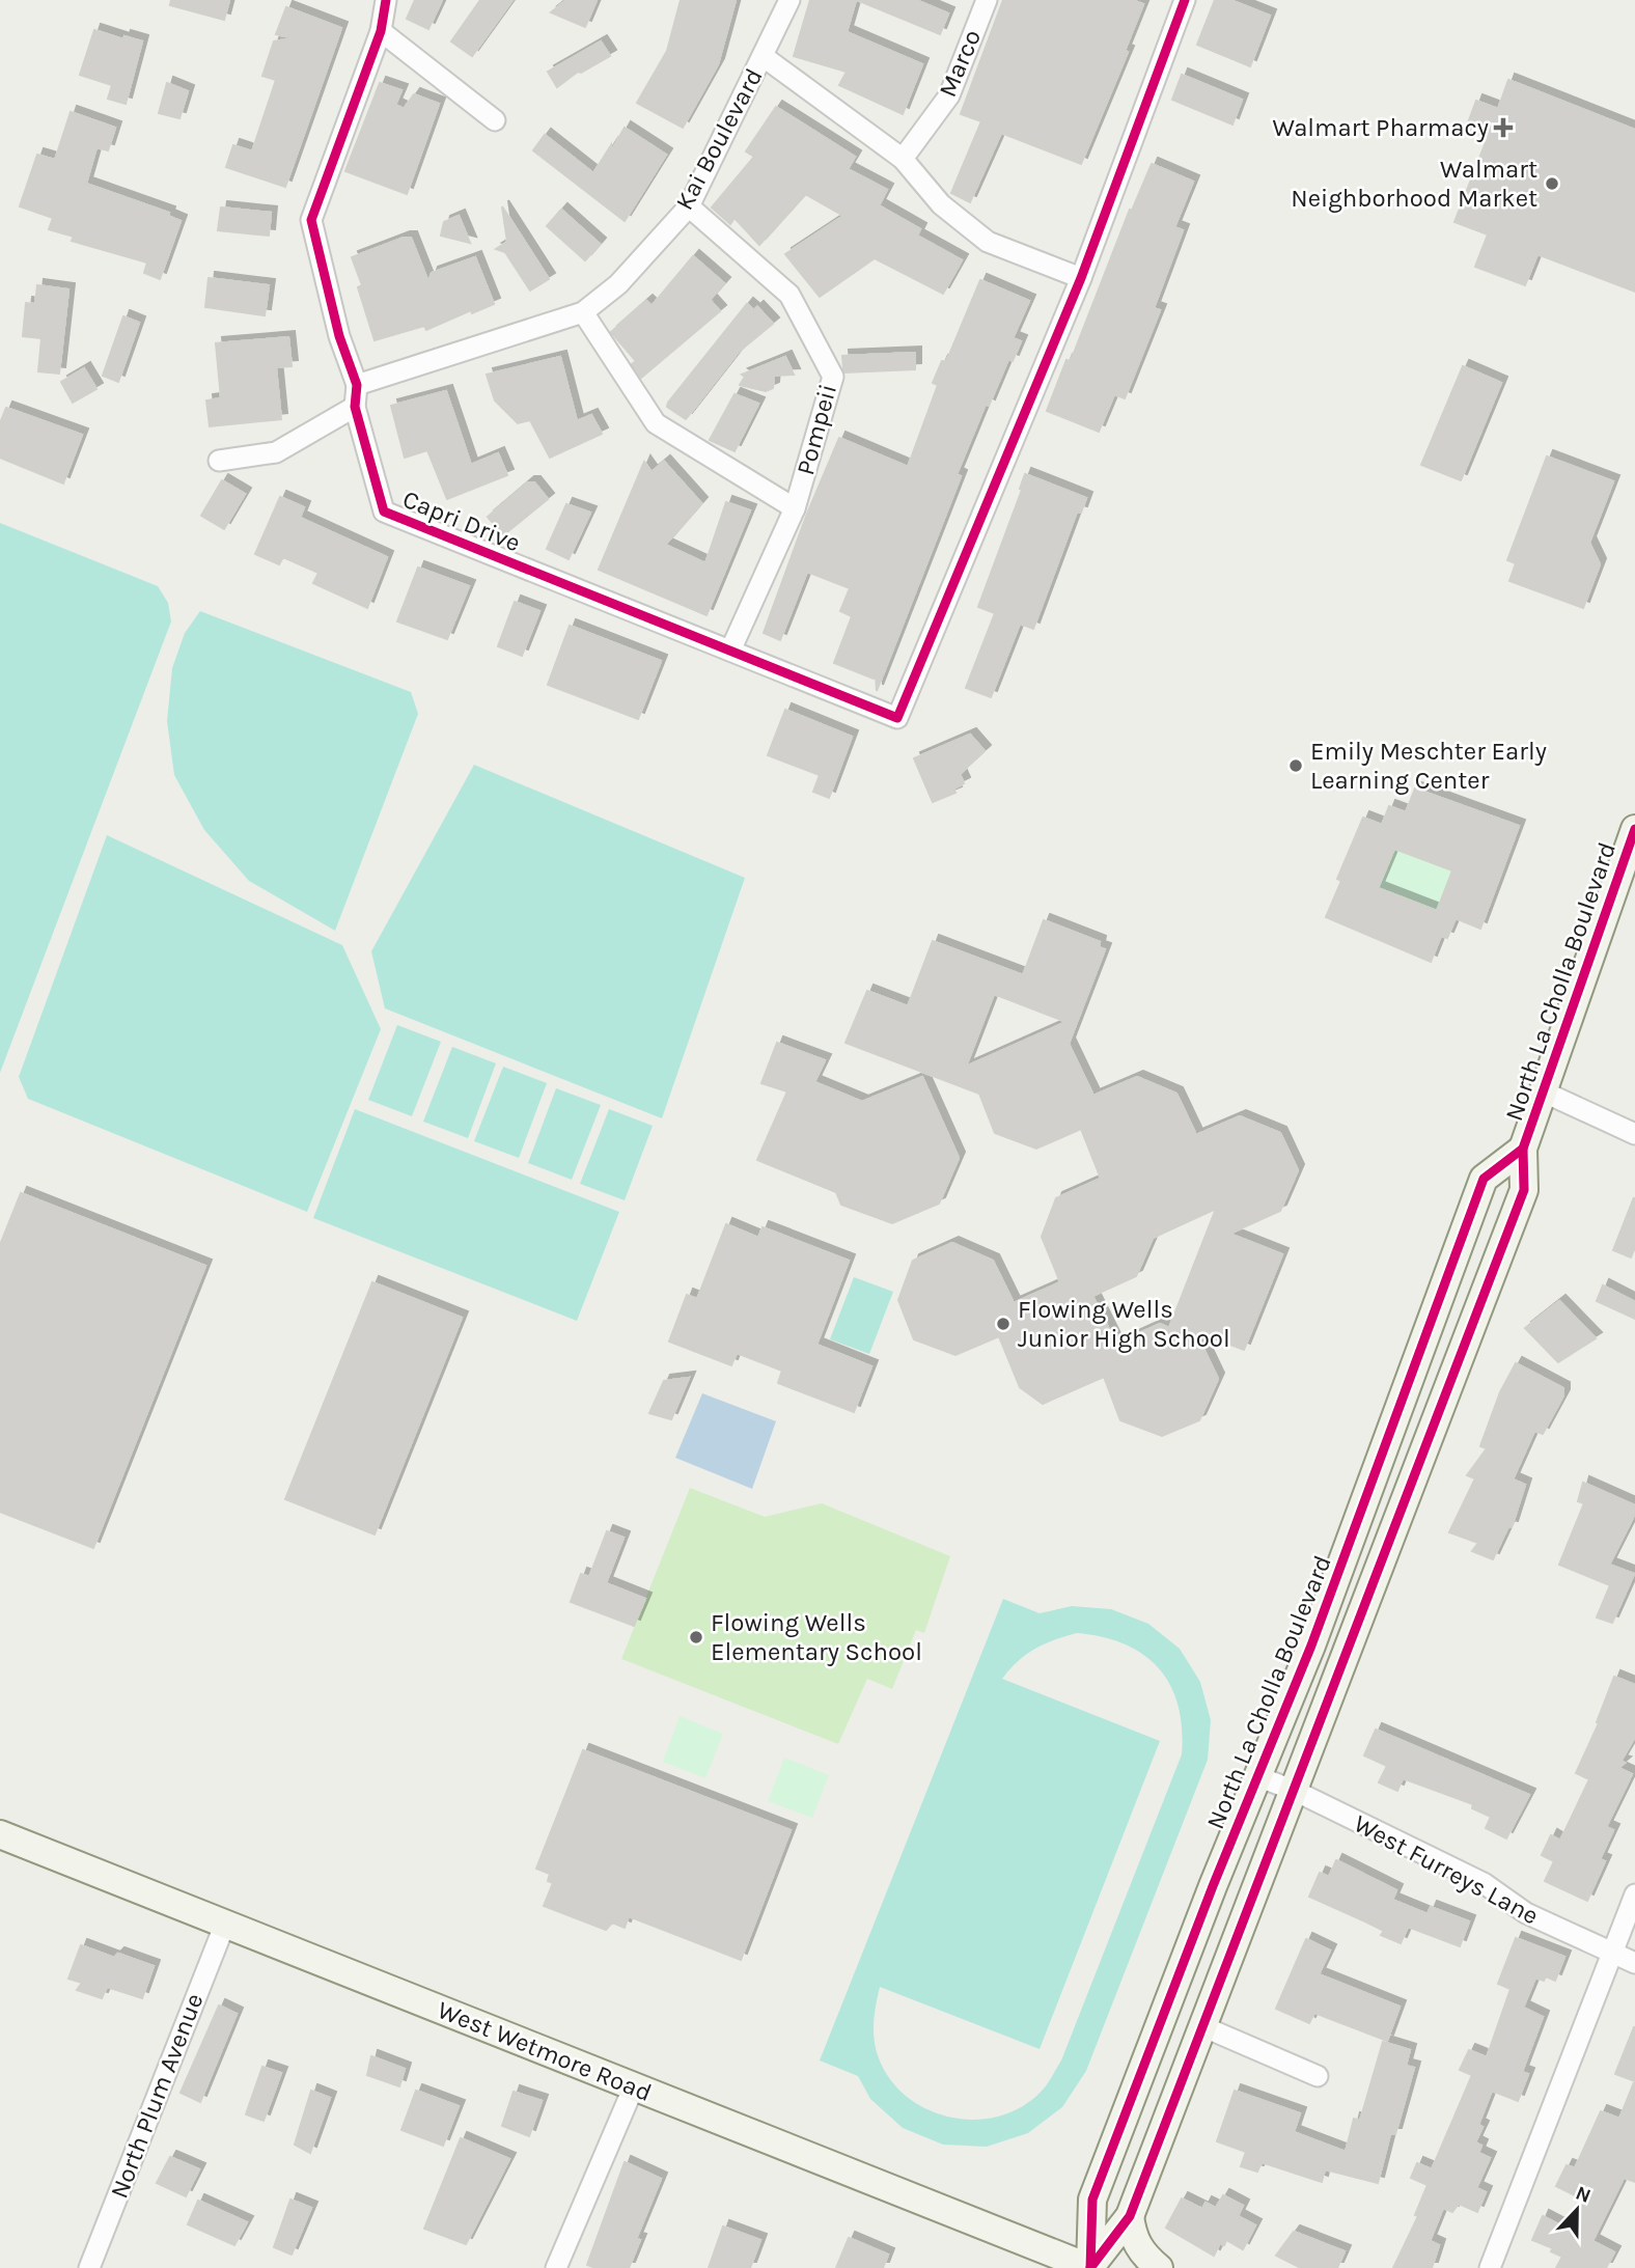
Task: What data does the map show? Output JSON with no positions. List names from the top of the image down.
{
  "streets": {
    "street": [
      "Marco",
      "Kai Boulevard",
      "Pompeii",
      "Capri Drive",
      "North La Cholla Boulevard",
      "West Furreys Lane",
      "West Wetmore Road",
      "North Plum Avenue"
    ]
  },
  "crossings": [
    ["Kai Boulevard", "Pompeii"],
    ["Kai Boulevard", "Capri Drive"],
    ["Pompeii", "Capri Drive"],
    ["North La Cholla Boulevard", "West Furreys Lane"],
    ["North La Cholla Boulevard", "West Wetmore Road"],
    ["West Wetmore Road", "North Plum Avenue"]
  ],
  "places": {
    "health": ["Walmart Pharmacy"],
    "other": [
      "Walmart Neighborhood Market",
      "Emily Meschter Early Learning Center",
      "Flowing Wells Junior High School",
      "Flowing Wells Elementary School"
    ]
  },
  "north": "top"
}
